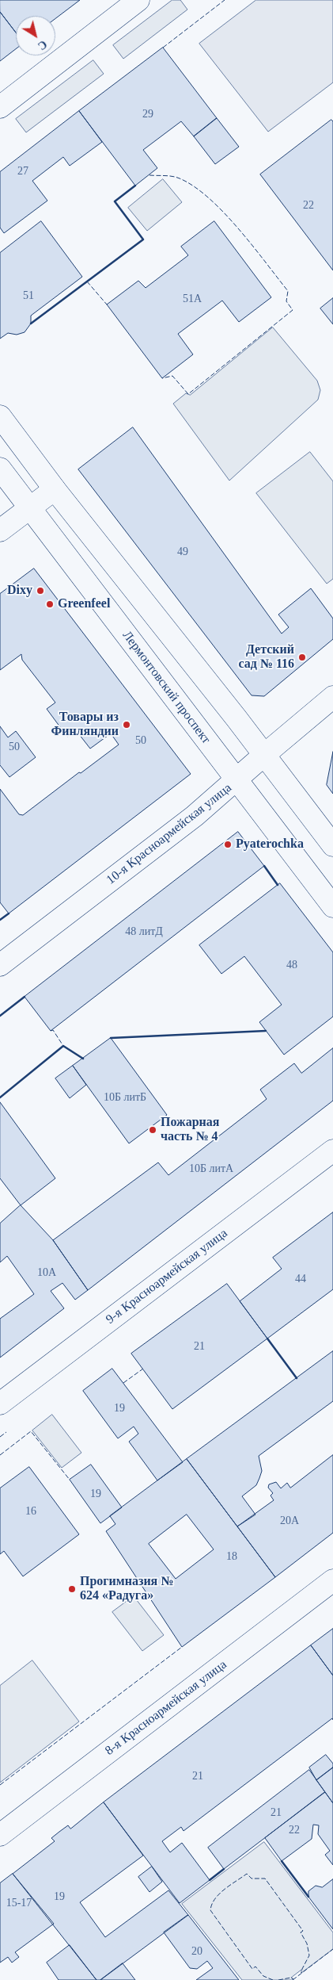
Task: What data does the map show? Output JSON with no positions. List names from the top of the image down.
{
  "streets": {
    "street": [
      "Лермонтовский проспект",
      "10-я Красноармейская улица",
      "9-я Красноармейская улица",
      "8-я Красноармейская улица"
    ]
  },
  "crossings": [
    ["Лермонтовский проспект", "10-я Красноармейская улица"]
  ],
  "places": [
    "Dixy",
    "Greenfeel",
    "Детский сад № 116",
    "Товары из Финляндии",
    "Pyaterochka",
    "Пожарная часть № 4",
    "Прогимназия № 624 «Радуга»"
  ],
  "house_numbers": [
    "29",
    "27",
    "22",
    "51",
    "51А",
    "49",
    "50",
    "50",
    "48 литД",
    "48",
    "10Б литБ",
    "10Б литА",
    "10А",
    "44",
    "21",
    "19",
    "19",
    "16",
    "20А",
    "18",
    "21",
    "21",
    "22",
    "19",
    "15-17",
    "20"
  ],
  "north": "bottom right"
}
